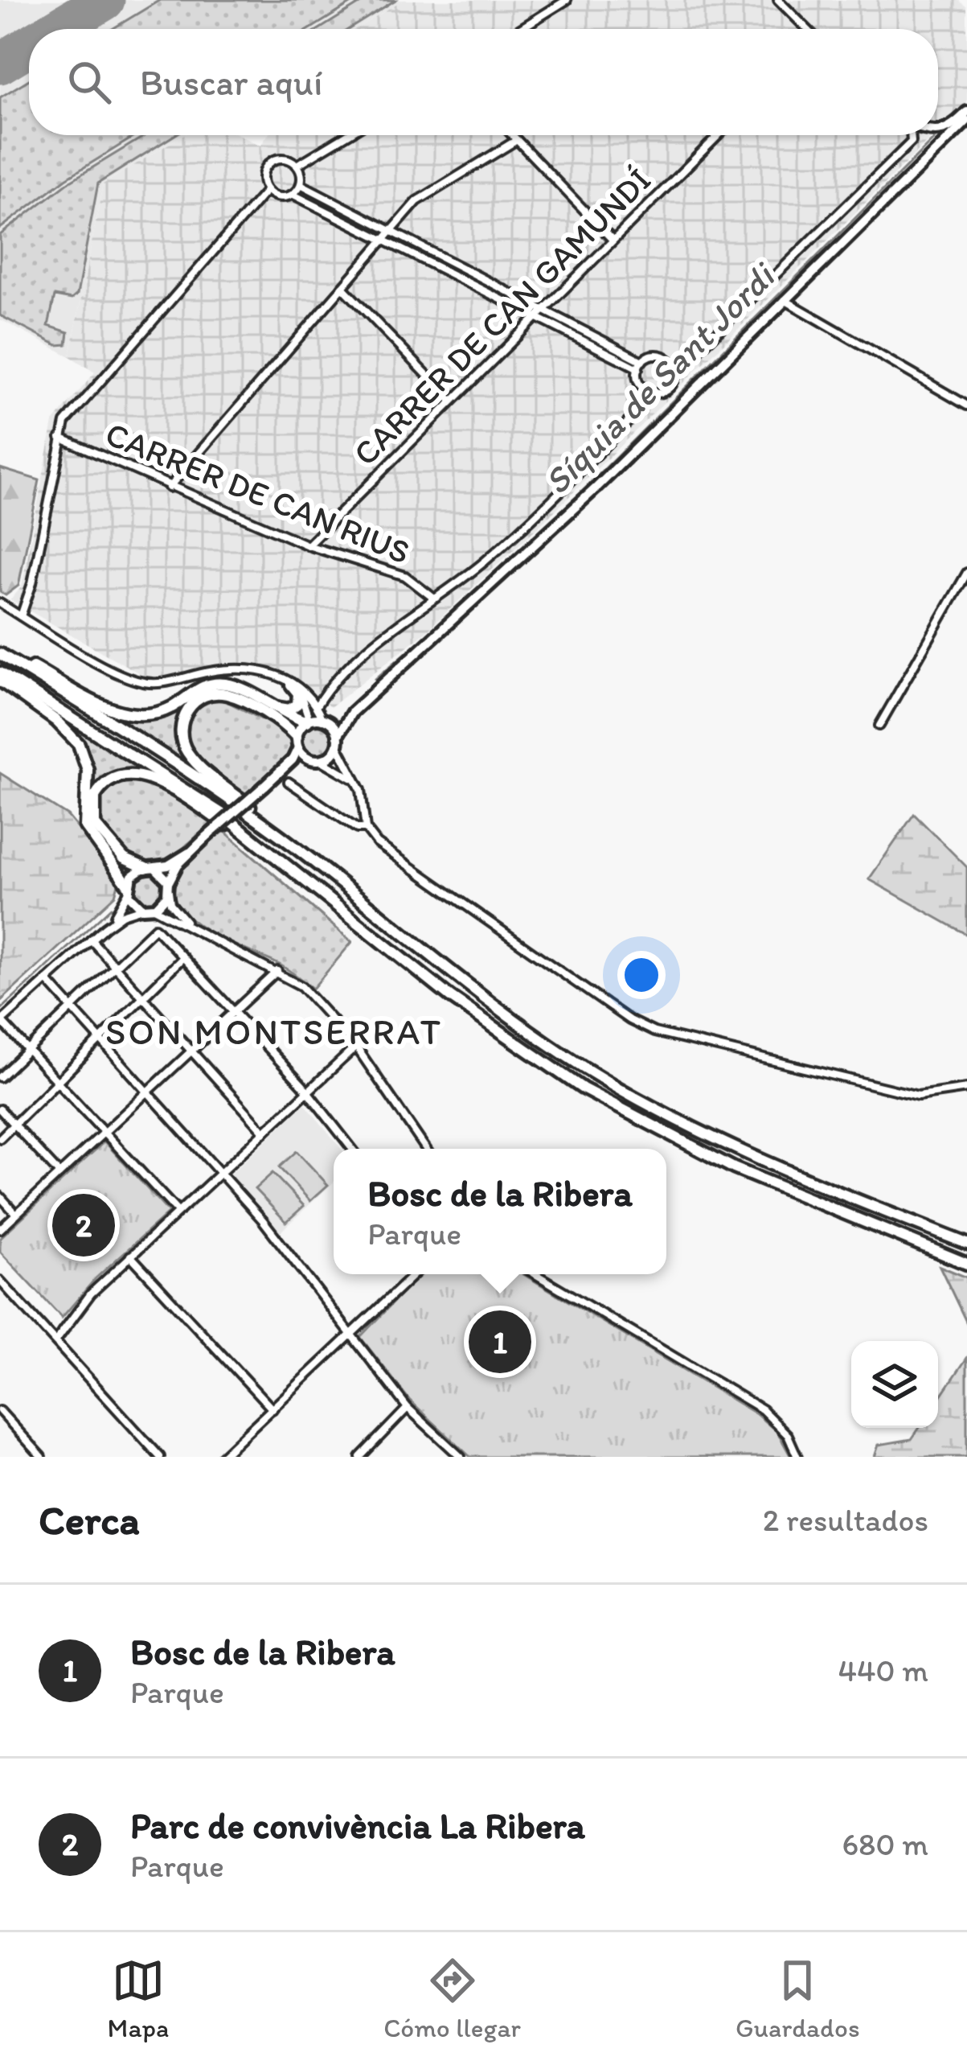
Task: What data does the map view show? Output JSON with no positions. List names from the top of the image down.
{
  "streets": {
    "street": ["CARRER DE CAN GAMUNDÍ", "CARRER DE CAN RIUS"]
  },
  "crossings": [
    ["CARRER DE CAN GAMUNDÍ", "CARRER DE CAN RIUS"]
  ],
  "districts": ["SON MONTSERRAT"],
  "water": ["Síquia de Sant Jordi"],
  "page": {
    "search": "Buscar aquí",
    "popup": ["Bosc de la Ribera", "Parque"],
    "pins": ["2", "1"],
    "heading": ["Cerca", "2 resultados"],
    "list": [
      {
        "mark": "1",
        "name": "Bosc de la Ribera",
        "note": "Parque",
        "value": "440 m"
      },
      {
        "mark": "2",
        "name": "Parc de convivència La Ribera",
        "note": "Parque",
        "value": "680 m"
      }
    ],
    "nav": ["Mapa", "Cómo llegar", "Guardados"]
  }
}
